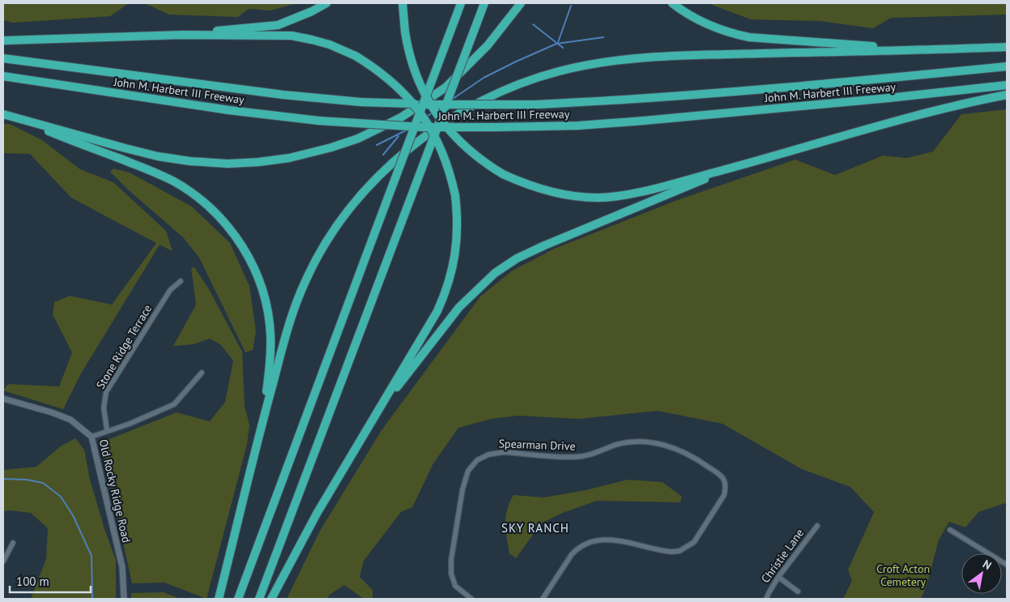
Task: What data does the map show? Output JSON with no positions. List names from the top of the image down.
{
  "streets": {
    "highway": ["John M. Harbert III Freeway"],
    "street": [
      "Stone Ridge Terrace",
      "Spearman Drive",
      "Old Rocky Ridge Road",
      "Christie Lane"
    ]
  },
  "districts": ["SKY RANCH"],
  "parks": ["Croft Acton Cemetery"],
  "scale_bar": "100 m",
  "north": "top right"
}
